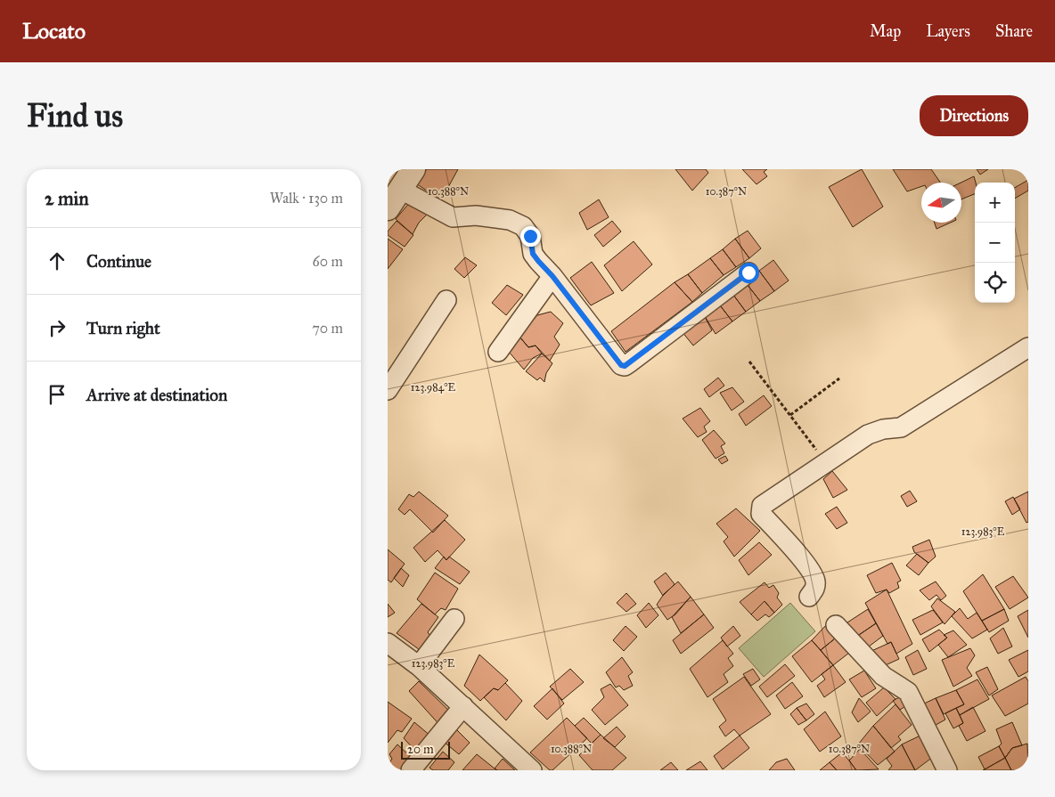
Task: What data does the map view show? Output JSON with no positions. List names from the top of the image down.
{
  "scale_bar": "20 m",
  "north": "left",
  "page": {
    "header": "Locato",
    "nav": ["Map", "Layers", "Share"],
    "buttons": "Directions",
    "title": "Find us",
    "heading": ["2 min", "Walk · 130 m"],
    "map_buttons": ["+", "−"],
    "list": [
      ["Continue", "60 m"],
      ["Turn right", "70 m"],
      "Arrive at destination"
    ],
    "scale": "20 m"
  },
  "coordinates": [
    "10.388°N",
    "10.387°N",
    "123.984°E",
    "123.983°E"
  ]
}
